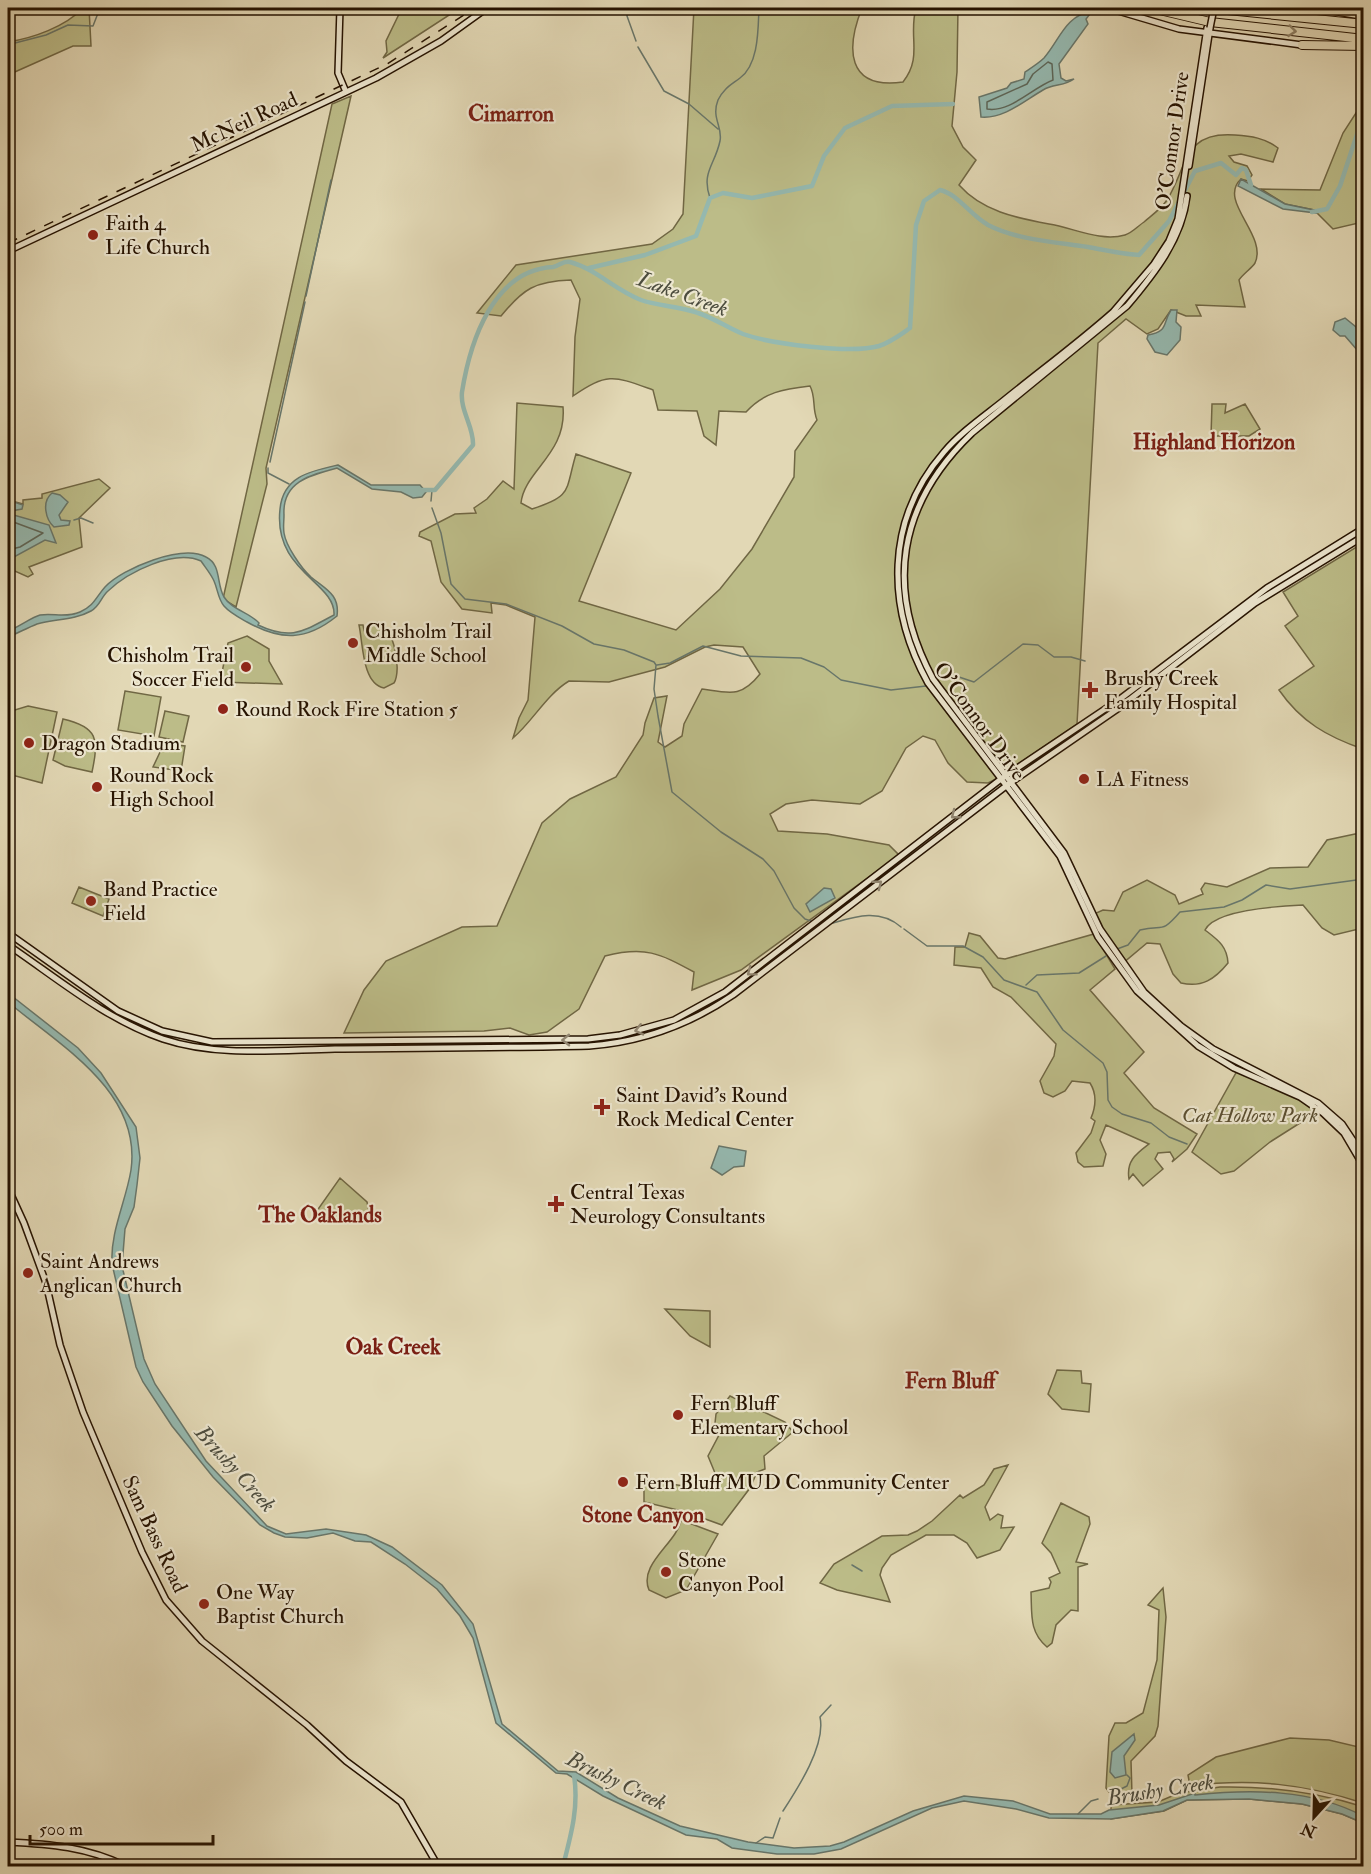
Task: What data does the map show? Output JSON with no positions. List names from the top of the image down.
{
  "streets": {
    "main road": ["McNeil Road", "O'Connor Drive", "Sam Bass Road"]
  },
  "districts": [
    "Cimarron",
    "Highland Horizon",
    "The Oaklands",
    "Oak Creek",
    "Fern Bluff",
    "Stone Canyon"
  ],
  "water": ["Lake Creek", "Brushy Creek"],
  "parks": ["Cat Hollow Park"],
  "places": {
    "other": [
      "Faith 4 Life Church",
      "Chisholm Trail Middle School",
      "Chisholm Trail Soccer Field",
      "Round Rock Fire Station 5",
      "Dragon Stadium",
      "LA Fitness",
      "Round Rock High School",
      "Band Practice Field",
      "Saint Andrews Anglican Church",
      "Fern Bluff Elementary School",
      "Fern Bluff MUD Community Center",
      "Stone Canyon Pool",
      "One Way Baptist Church"
    ],
    "health": ["Brushy Creek Family Hospital", "Saint David's Round Rock Medical Center", "Central Texas Neurology Consultants"]
  },
  "scale_bar": "500 m",
  "north": "bottom"
}
